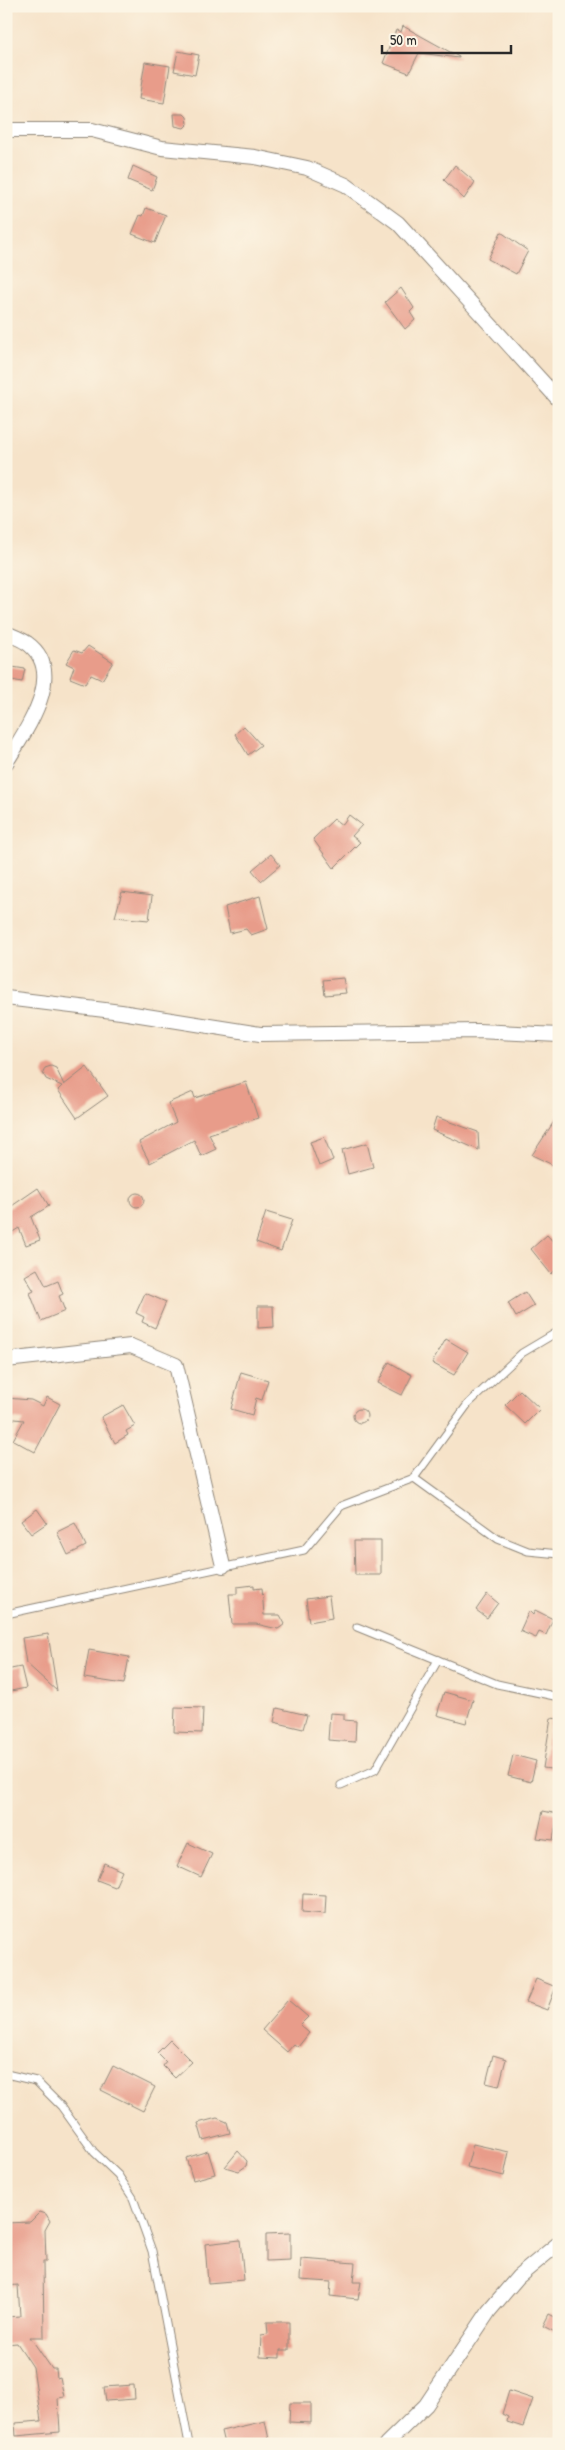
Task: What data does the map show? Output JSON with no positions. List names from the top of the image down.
{
  "scale_bar": "50 m"
}
